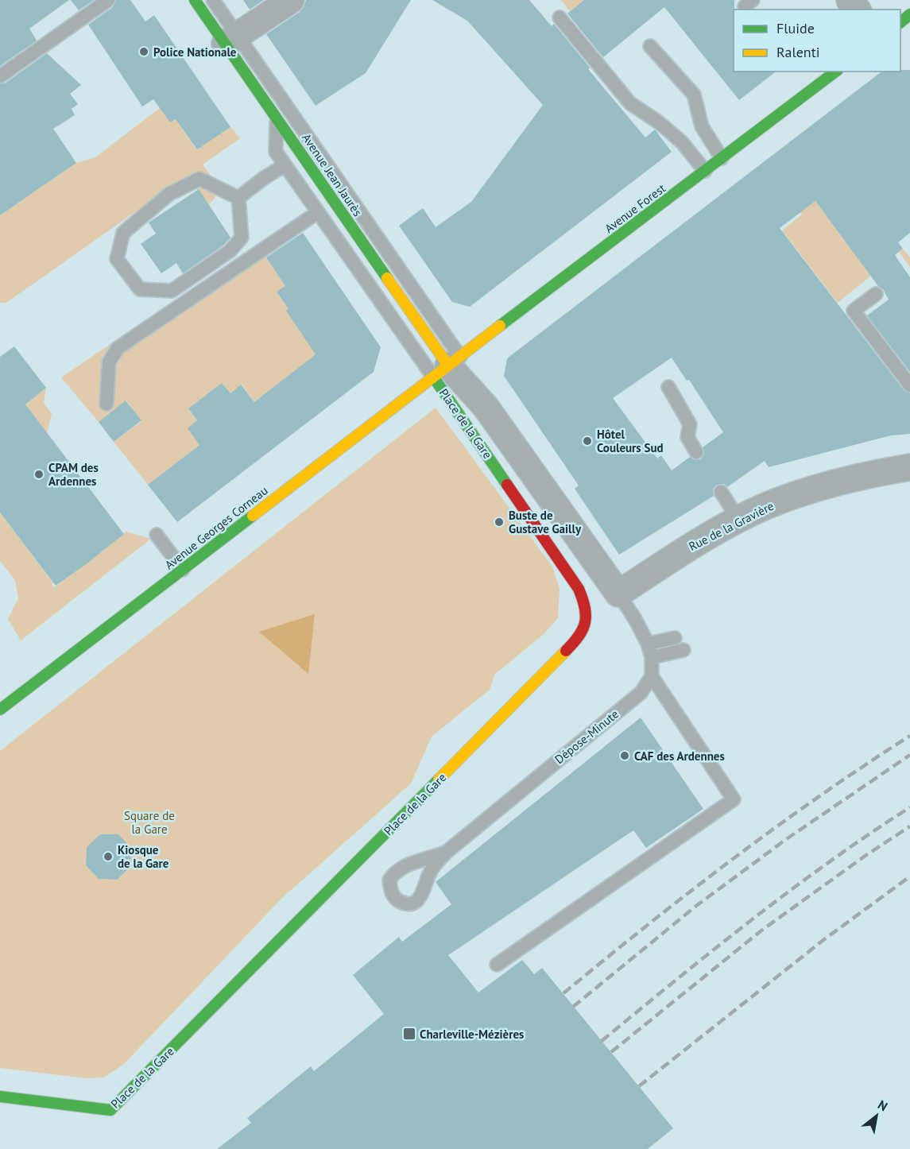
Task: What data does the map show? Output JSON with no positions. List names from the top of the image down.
{
  "streets": {
    "street": [
      "Avenue Jean Jaurès",
      "Avenue Forest",
      "Place de la Gare",
      "Rue de la Gravière",
      "Avenue Georges Corneau"
    ],
    "lane": ["Dépose-Minute"]
  },
  "crossings": [
    ["Avenue Jean Jaurès", "Avenue Forest"],
    ["Avenue Jean Jaurès", "Place de la Gare"],
    ["Avenue Jean Jaurès", "Avenue Georges Corneau"],
    ["Avenue Forest", "Place de la Gare"],
    ["Avenue Forest", "Avenue Georges Corneau"],
    ["Place de la Gare", "Rue de la Gravière"],
    ["Place de la Gare", "Avenue Georges Corneau"]
  ],
  "parks": ["Square de la Gare"],
  "places": {
    "other": [
      "Police Nationale",
      "Hôtel Couleurs Sud",
      "CPAM des Ardennes",
      "Buste de Gustave Gailly",
      "CAF des Ardennes",
      "Kiosque de la Gare"
    ],
    "transit": ["Charleville-Mézières"]
  },
  "legend": ["Fluide", "Ralenti"],
  "north": "top right"
}
